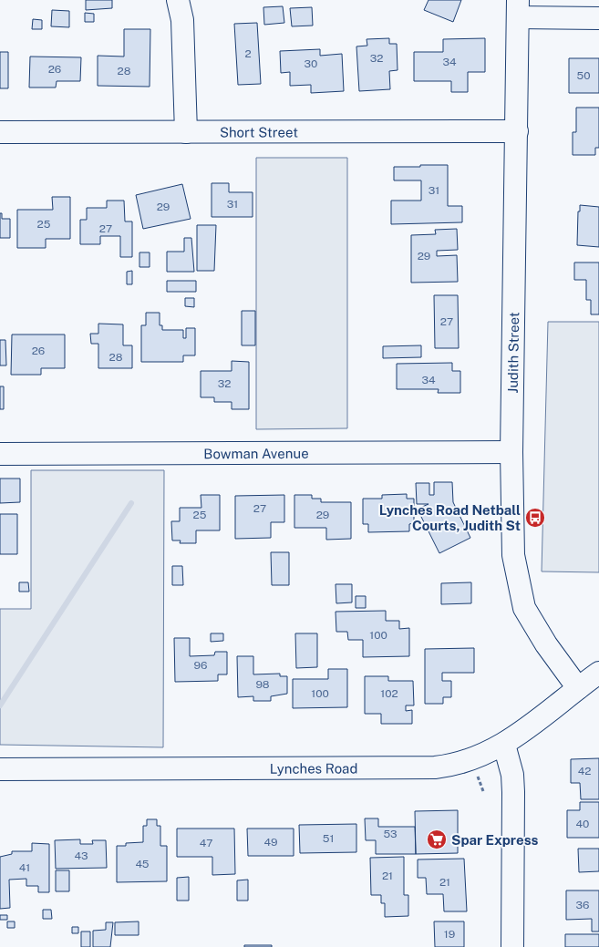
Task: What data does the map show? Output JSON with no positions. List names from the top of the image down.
{
  "streets": {
    "street": [
      "Short Street",
      "Judith Street",
      "Bowman Avenue",
      "Lynches Road"
    ]
  },
  "crossings": [
    ["Short Street", "Judith Street"],
    ["Judith Street", "Bowman Avenue"],
    ["Judith Street", "Lynches Road"]
  ],
  "places": {
    "bus stop": ["Lynches Road Netball Courts, Judith St"],
    "supermarket": ["Spar Express"]
  },
  "house_numbers": [
    "2",
    "32",
    "34",
    "30",
    "26",
    "28",
    "50",
    "31",
    "31",
    "29",
    "25",
    "27",
    "29",
    "27",
    "26",
    "28",
    "34",
    "32",
    "27",
    "25",
    "29",
    "100",
    "96",
    "98",
    "100",
    "102",
    "42",
    "40",
    "53",
    "51",
    "49",
    "47",
    "43",
    "45",
    "41",
    "21",
    "21",
    "36",
    "19"
  ]
}
